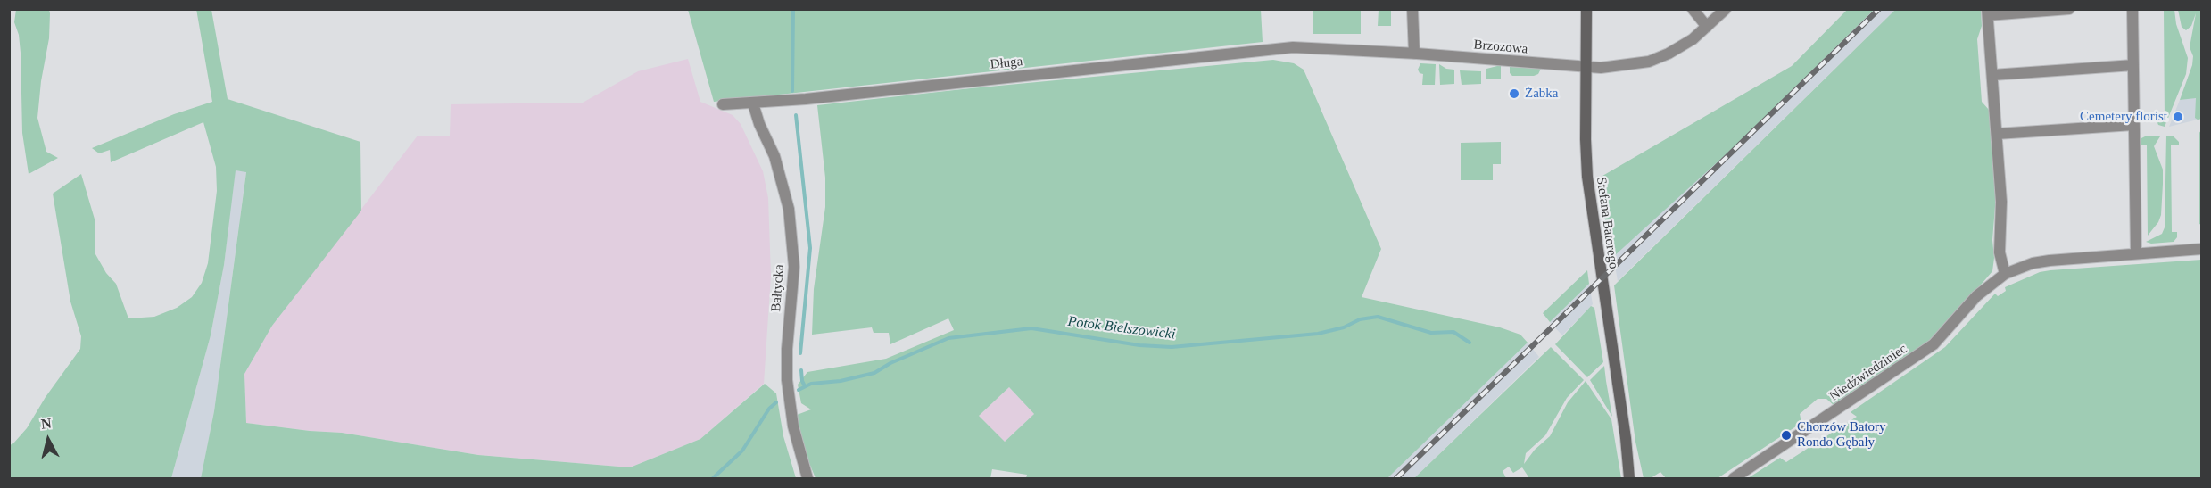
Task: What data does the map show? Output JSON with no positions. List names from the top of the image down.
{
  "streets": {
    "street": [
      "Brzozowa",
      "Długa",
      "Stefana Batorego",
      "Bałtycka",
      "Niedźwiedziniec"
    ]
  },
  "crossings": [
    ["Brzozowa", "Długa"],
    ["Brzozowa", "Stefana Batorego"],
    ["Długa", "Bałtycka"]
  ],
  "water": ["Potok Bielszowicki"],
  "places": ["Żabka", "Cemetery florist", "Chorzów Batory Rondo Gębały"],
  "north": "top"
}
